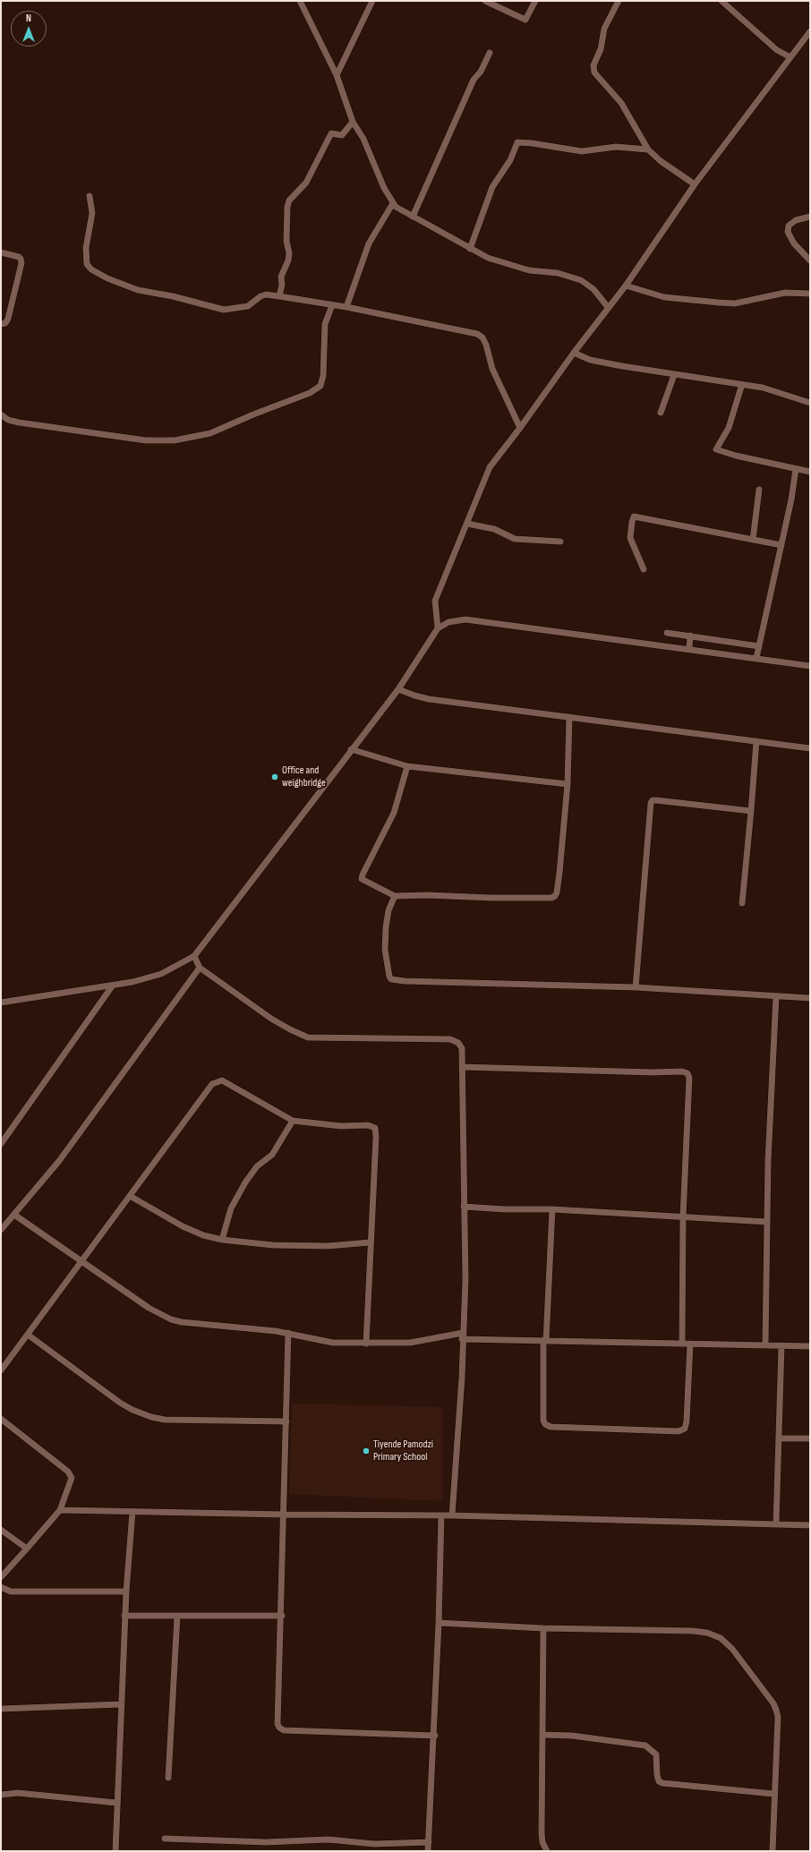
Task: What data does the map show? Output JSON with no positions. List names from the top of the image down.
{
  "places": ["Office and weighbridge", "Tiyende Pamodzi Primary School"],
  "north": "top"
}
